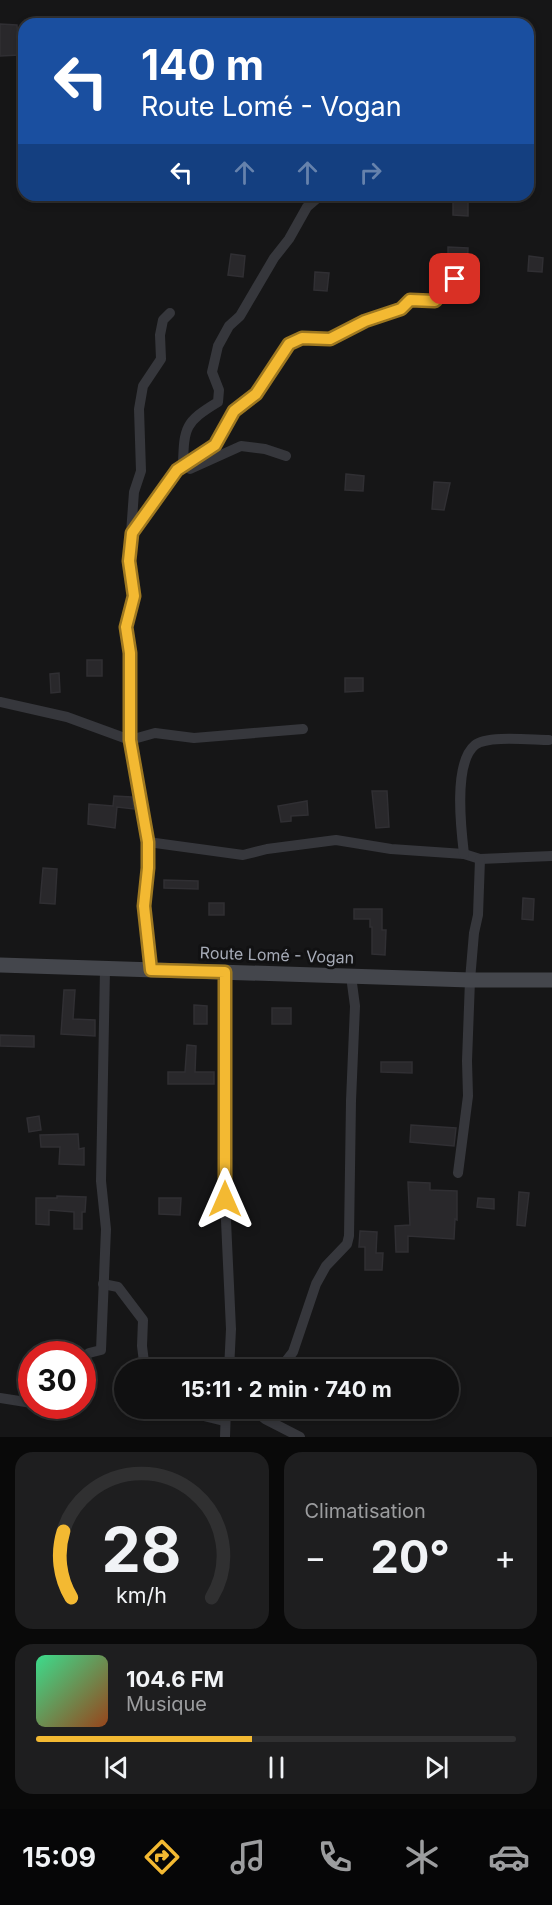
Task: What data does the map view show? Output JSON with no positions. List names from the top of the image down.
{
  "streets": {
    "main road": ["Route Lomé - Vogan"]
  },
  "page": {
    "turn": ["140 m", "Route Lomé - Vogan"],
    "limit": "30",
    "trip": "15:11 · 2 min · 740 m",
    "tile": "Climatisation",
    "heat": ["−", "20°", "+"],
    "song": ["104.6 FM", "Musique"],
    "tabs": "15:09",
    "gauge": ["28", "km/h"]
  }
}
